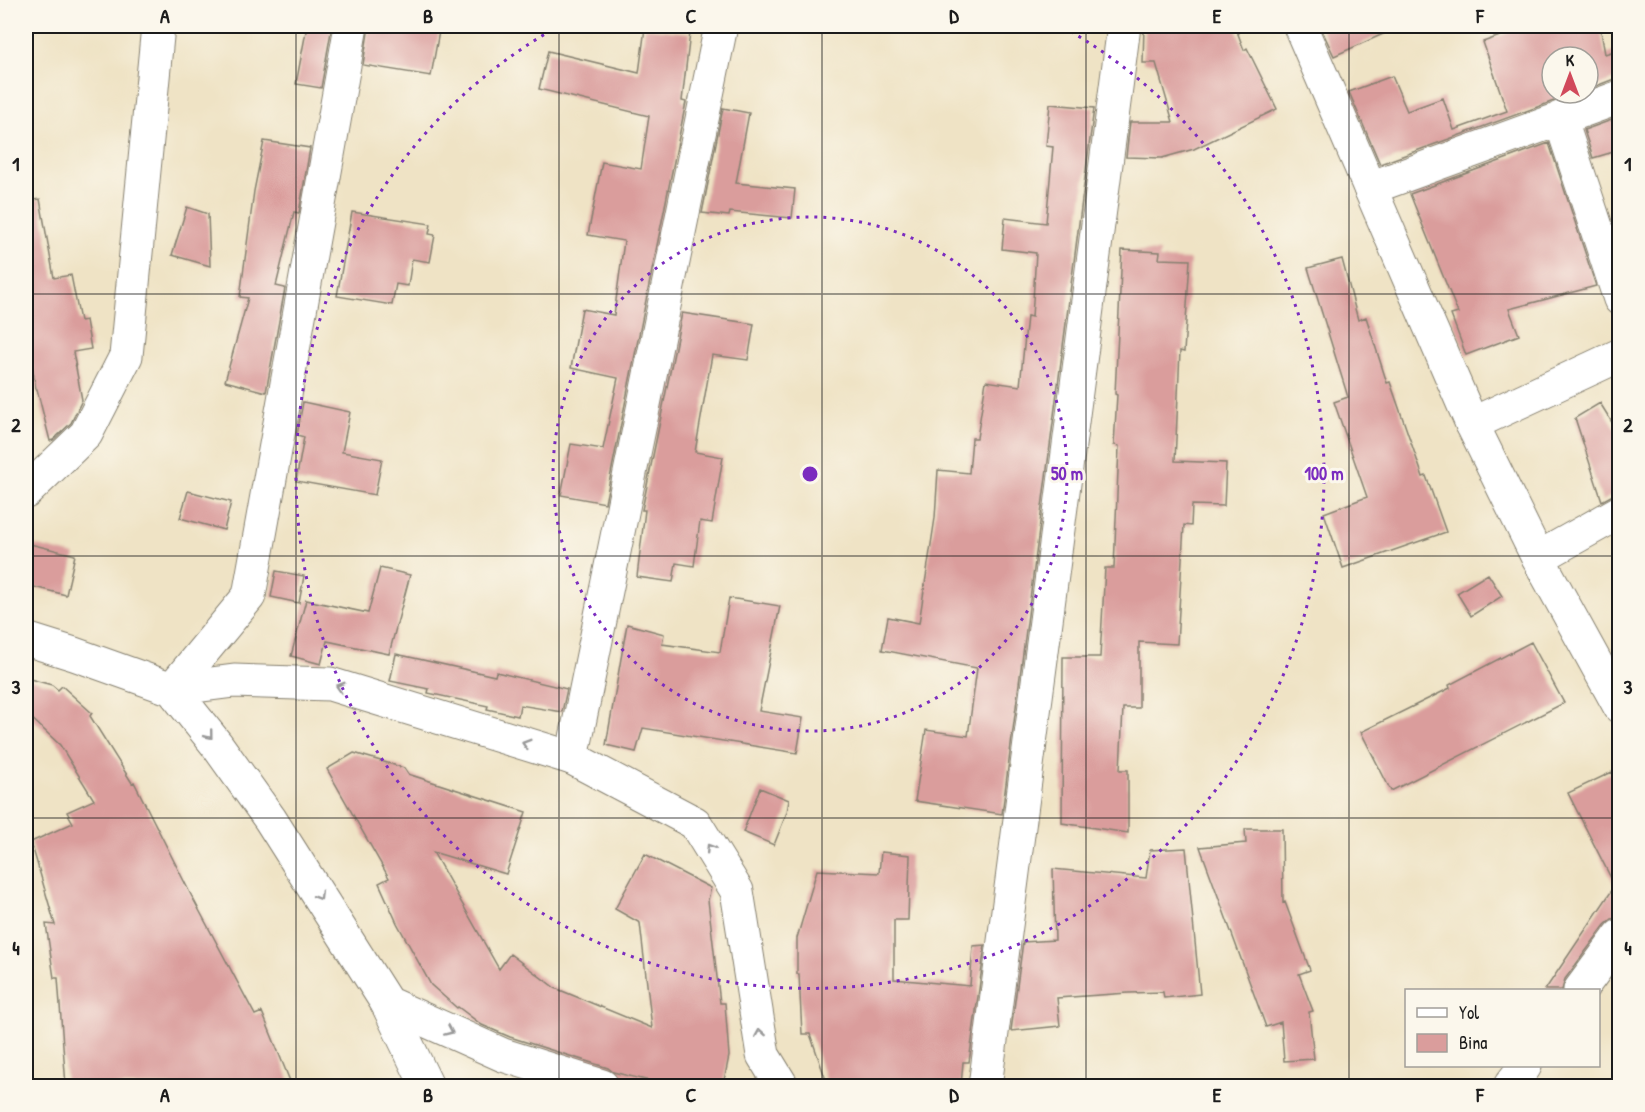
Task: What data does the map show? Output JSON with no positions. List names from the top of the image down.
{
  "legend": ["Yol", "Bina"],
  "north": "top",
  "grid": {
    "columns": [
      "A",
      "B",
      "C",
      "D",
      "E",
      "F"
    ],
    "rows": [
      "1",
      "2",
      "3",
      "4"
    ]
  },
  "rings": ["50 m", "100 m"]
}
